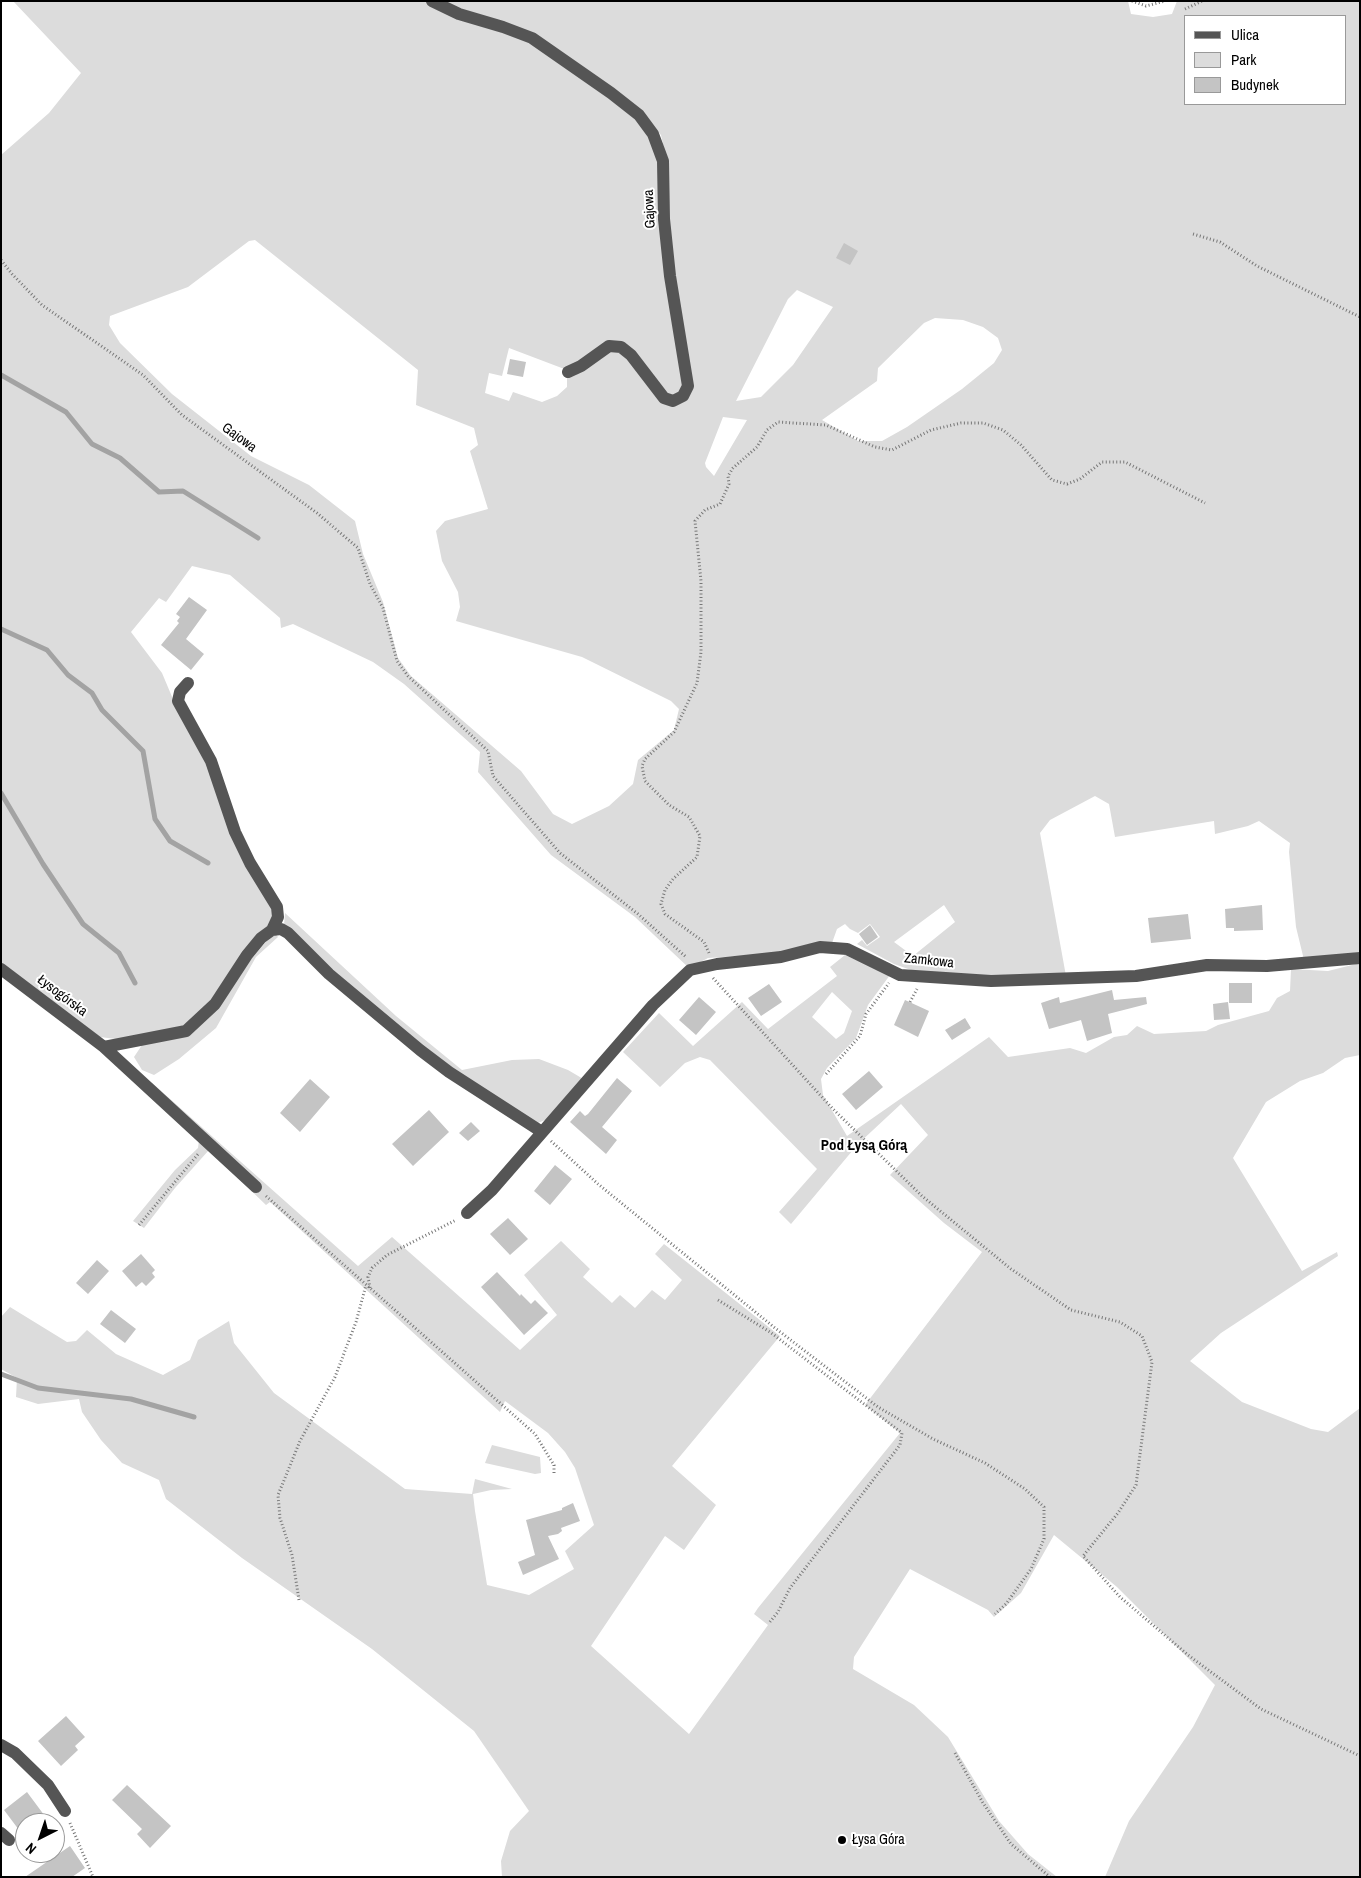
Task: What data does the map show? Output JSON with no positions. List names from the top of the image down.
{
  "streets": {
    "street": ["Gajowa", "Zamkowa", "Łysogórska"]
  },
  "crossings": [
    ["Gajowa", "Zamkowa"]
  ],
  "districts": ["Pod Łysą Górą"],
  "places": ["Łysa Góra"],
  "legend": ["Ulica", "Park", "Budynek"],
  "north": "bottom left"
}
